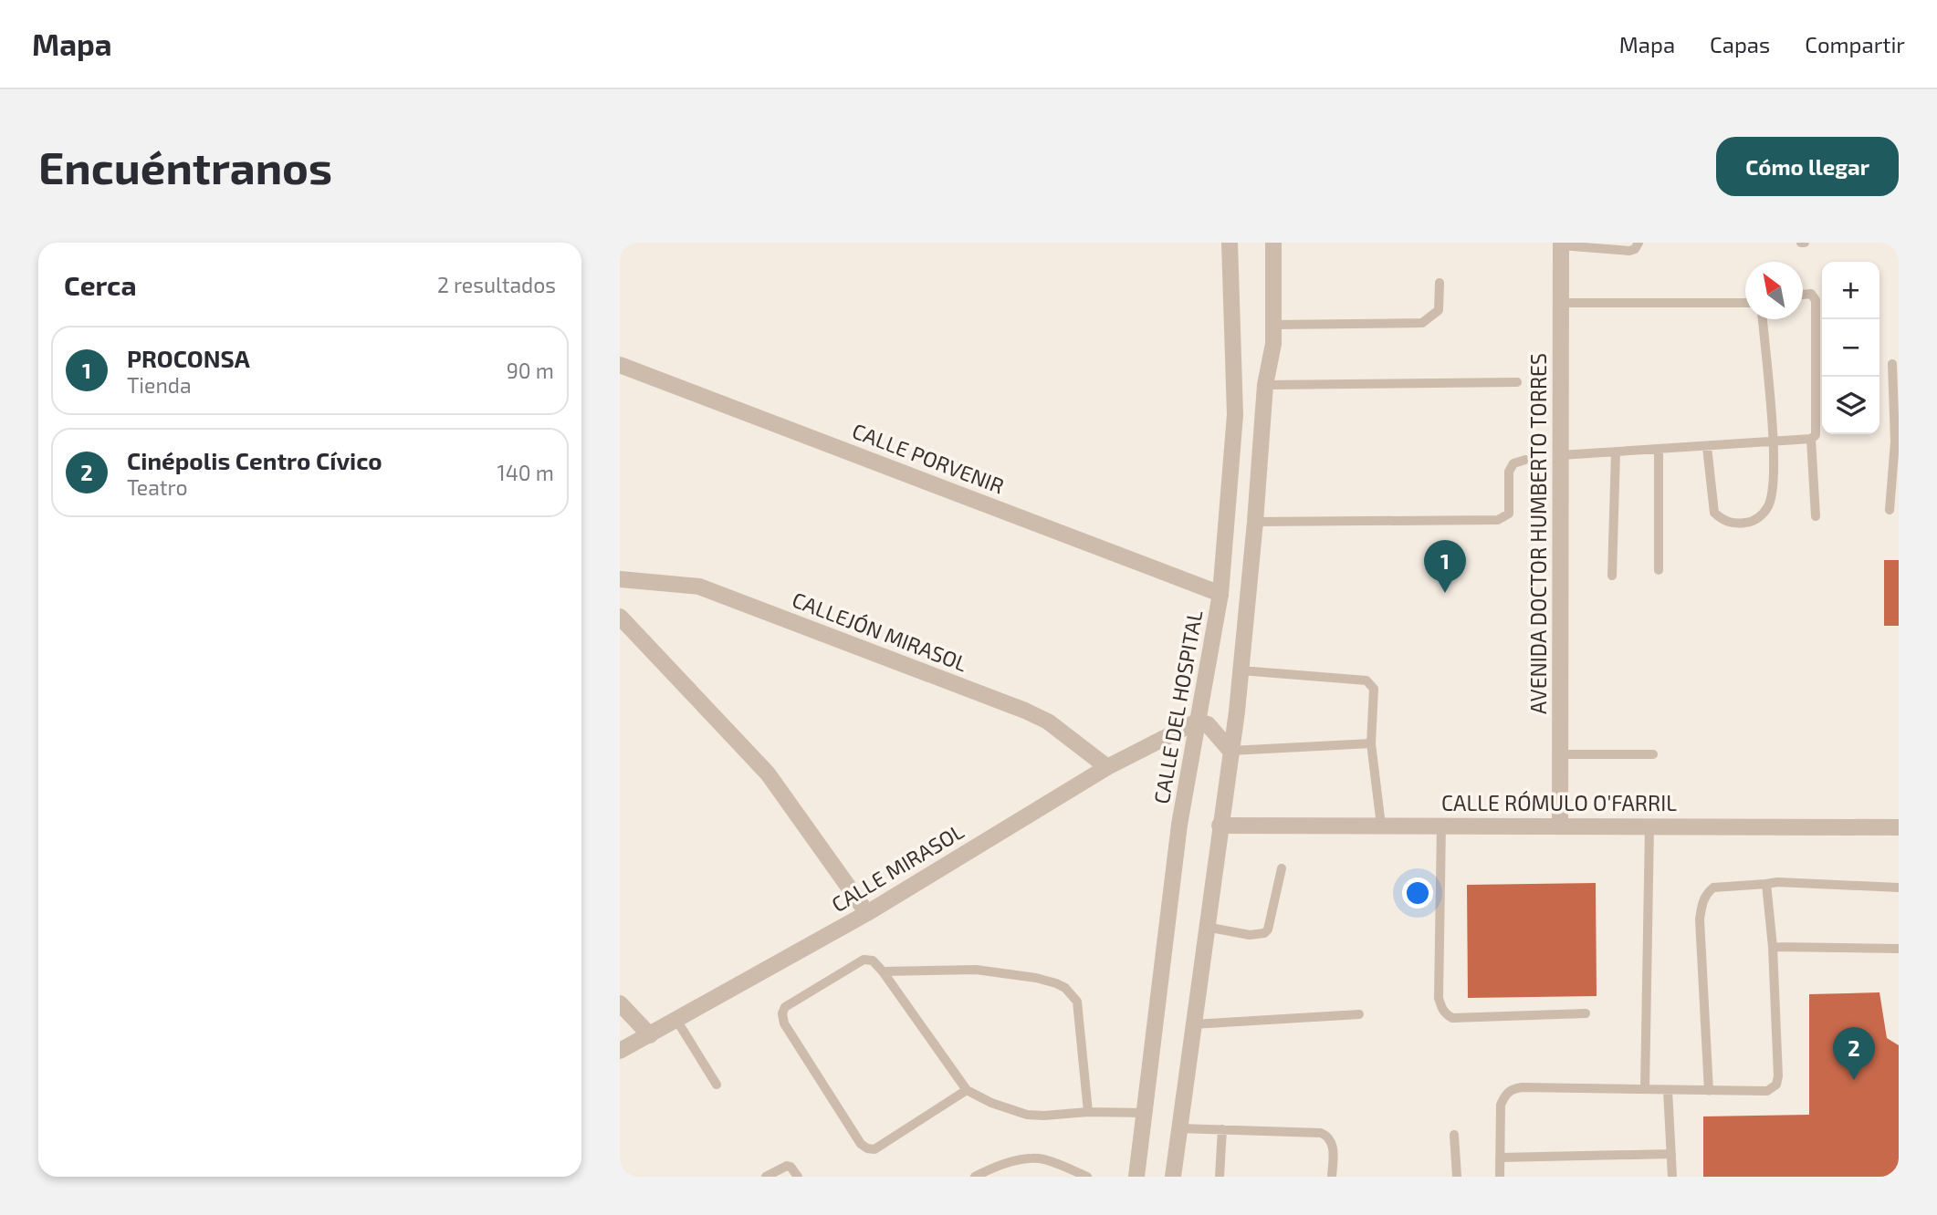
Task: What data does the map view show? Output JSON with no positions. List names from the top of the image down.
{
  "streets": {
    "street": [
      "CALLE PORVENIR",
      "AVENIDA DOCTOR HUMBERTO TORRES",
      "CALLEJÓN MIRASOL",
      "CALLE DEL HOSPITAL",
      "CALLE RÓMULO O'FARRIL",
      "CALLE MIRASOL"
    ]
  },
  "crossings": [
    ["CALLE PORVENIR", "CALLE DEL HOSPITAL"],
    ["AVENIDA DOCTOR HUMBERTO TORRES", "CALLE RÓMULO O'FARRIL"],
    ["CALLEJÓN MIRASOL", "CALLE MIRASOL"],
    ["CALLE DEL HOSPITAL", "CALLE MIRASOL"]
  ],
  "north": "top left",
  "page": {
    "header": "Mapa",
    "nav": ["Mapa", "Capas", "Compartir"],
    "buttons": "Cómo llegar",
    "title": "Encuéntranos",
    "heading": ["Cerca", "2 resultados"],
    "map_buttons": ["+", "−"],
    "list": [
      {
        "mark": "1",
        "name": "PROCONSA",
        "note": "Tienda",
        "value": "90 m"
      },
      {
        "mark": "2",
        "name": "Cinépolis Centro Cívico",
        "note": "Teatro",
        "value": "140 m"
      }
    ],
    "pins": ["1", "2"]
  }
}
